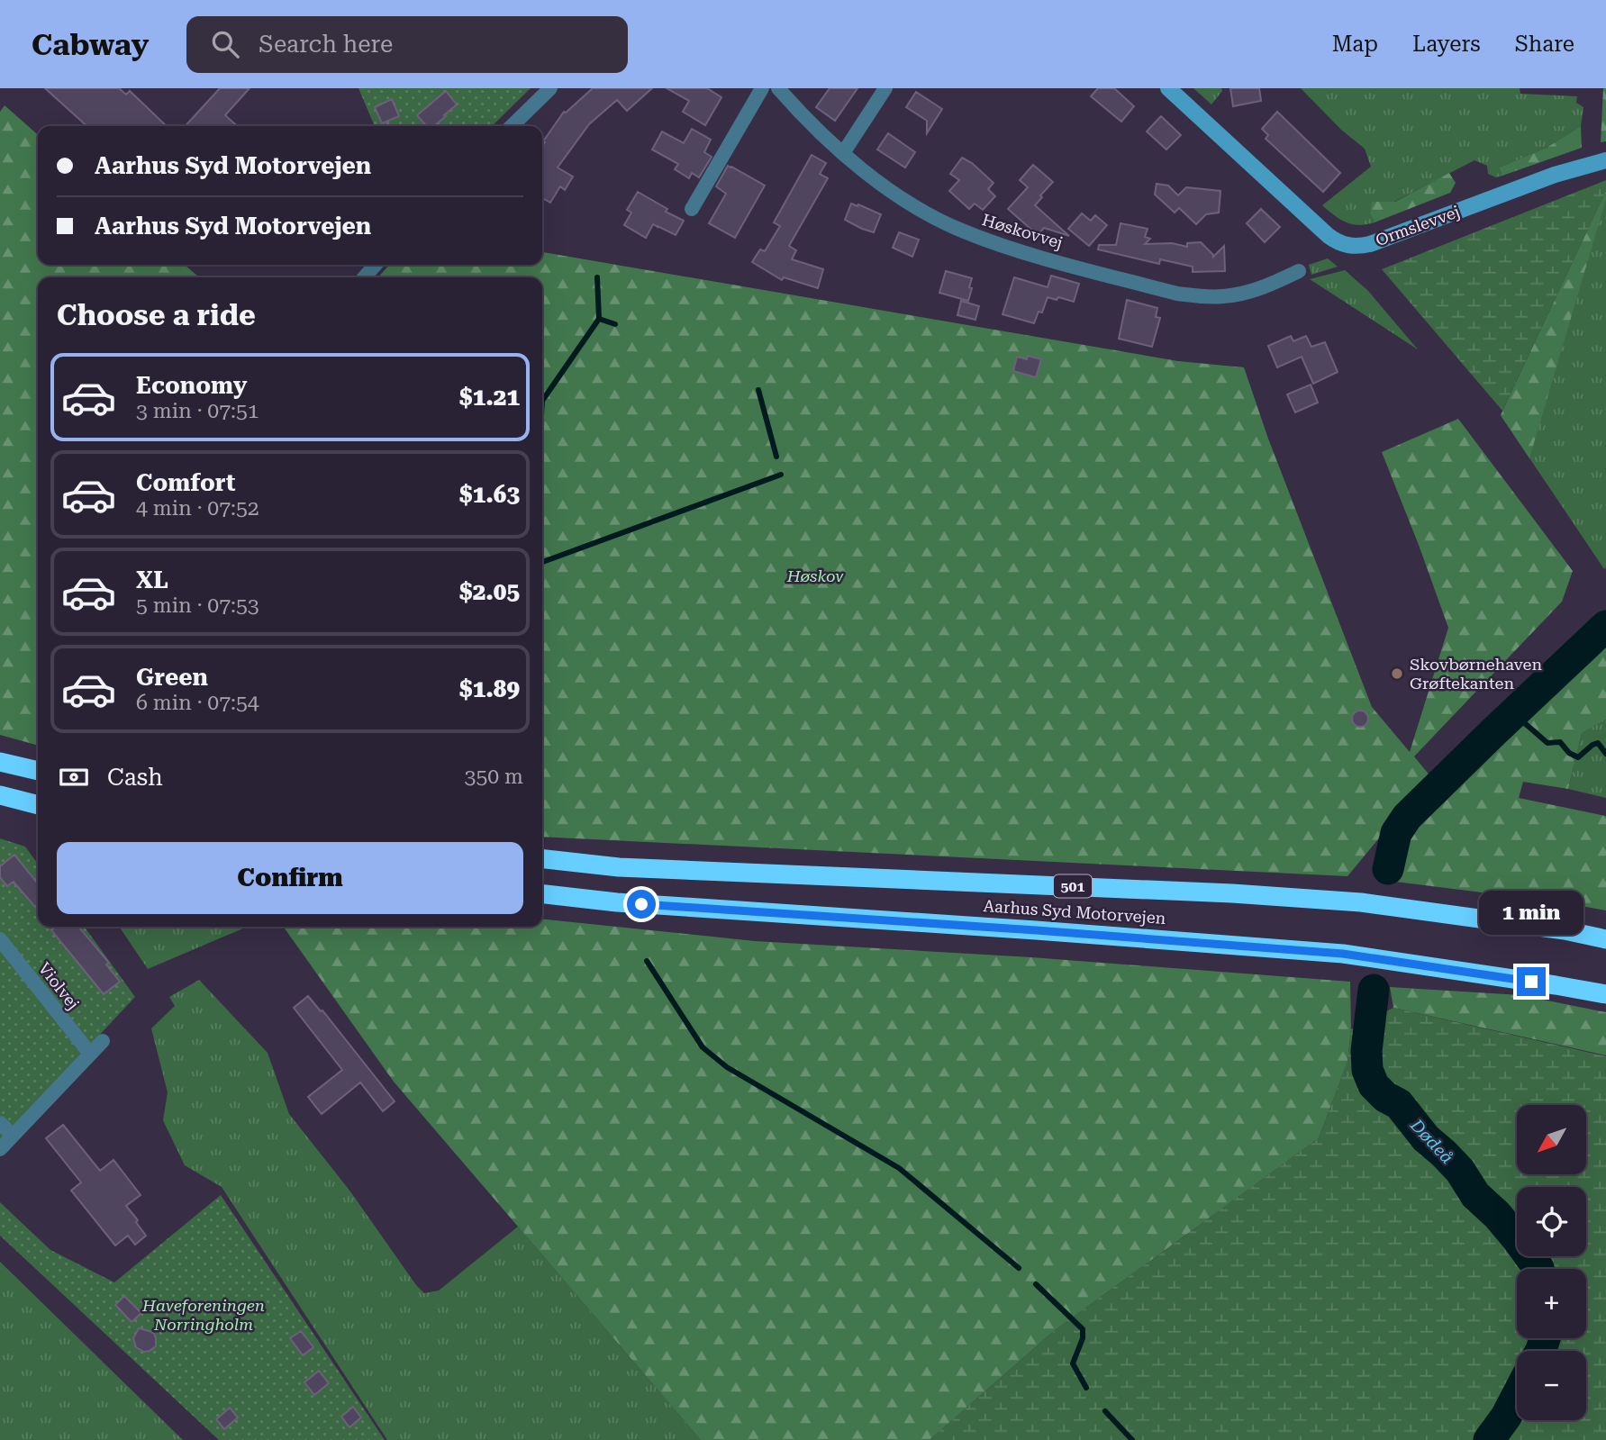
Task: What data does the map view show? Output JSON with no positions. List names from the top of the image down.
{
  "streets": {
    "highway": ["501", "Aarhus Syd Motorvejen"],
    "street": ["Ormslevvej", "Høskovvej", "Violvej"]
  },
  "water": ["Dødeå"],
  "parks": ["Høskov", "Haveforeningen Norringholm"],
  "places": ["Skovbørnehaven Grøftekanten"],
  "north": "bottom left",
  "page": {
    "header": "Cabway",
    "search": "Search here",
    "nav": ["Map", "Layers", "Share"],
    "banner": ["Aarhus Syd Motorvejen", "Aarhus Syd Motorvejen"],
    "heading": "Choose a ride",
    "list": [
      {
        "name": "Economy",
        "note": "3 min · 07:51",
        "value": "$1.21"
      },
      {
        "name": "Comfort",
        "note": "4 min · 07:52",
        "value": "$1.63"
      },
      {
        "name": "XL",
        "note": "5 min · 07:53",
        "value": "$2.05"
      },
      {
        "name": "Green",
        "note": "6 min · 07:54",
        "value": "$1.89"
      }
    ],
    "pay": ["Cash", "350 m"],
    "buttons": "Confirm",
    "bubble": "1 min",
    "map_buttons": ["+", "−"]
  }
}
